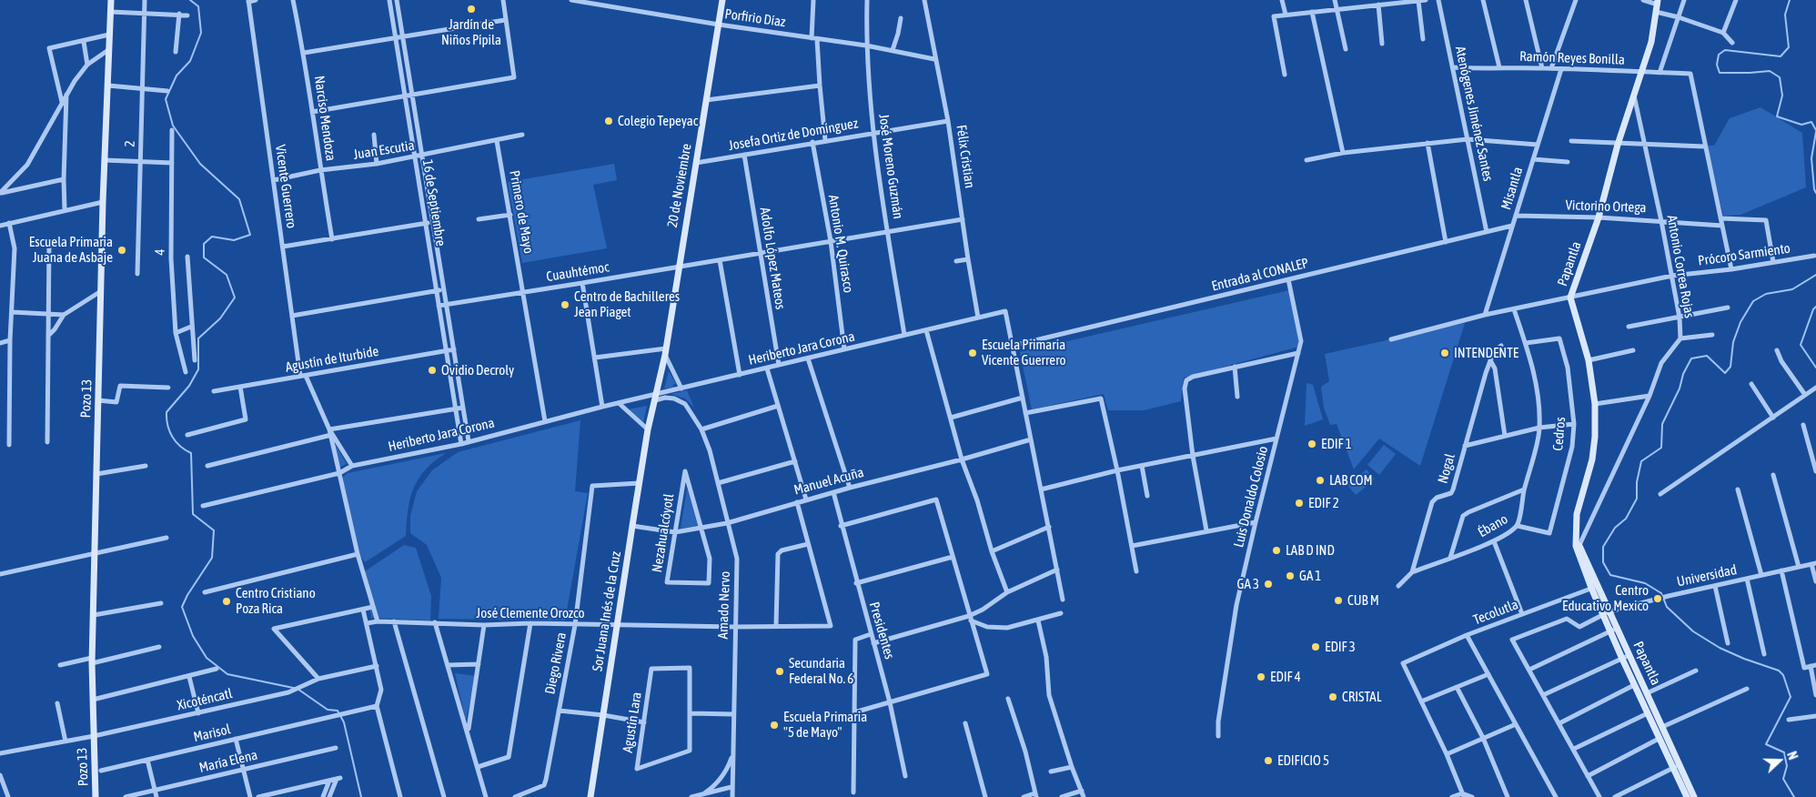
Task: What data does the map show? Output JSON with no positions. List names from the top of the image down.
{
  "streets": {
    "main road": [
      "20 de Noviembre",
      "Papantla",
      "Pozo 13",
      "Sor Juana Inés de la Cruz"
    ],
    "street": [
      "Porfirio Díaz",
      "Ramón Reyes Bonilla",
      "Atenógenes Jiménez Santes",
      "Narciso Mendoza",
      "Josefa Ortiz de Domínguez",
      "2",
      "Juan Escutia",
      "Félix Cristian",
      "José Moreno Guzmán",
      "Vicente Guerrero",
      "Misantla",
      "16 de Septiembre",
      "Victorino Ortega",
      "Primero de Mayo",
      "Antonio M. Quirasco",
      "4",
      "Prócoro Sarmiento",
      "Adolfo López Mateos",
      "Antonio Correa Rojas",
      "Cuauhtémoc",
      "Entrada al CONALEP",
      "Heriberto Jara Corona",
      "Agustín de Iturbide",
      "Cedros",
      "Nogal",
      "Manuel Acuña",
      "Luis Donaldo Colosio",
      "Ébano",
      "Nezahualcóyotl",
      "Universidad",
      "Amado Nervo",
      "Tecolutla",
      "José Clemente Orozco",
      "Presidentes",
      "Diego Rivera",
      "Xicoténcatl",
      "Agustín Lara",
      "Marisol",
      "María Elena"
    ]
  },
  "crossings": [
    ["Porfirio Díaz", "Félix Cristian"],
    ["Porfirio Díaz", "José Moreno Guzmán"],
    ["Porfirio Díaz", "20 de Noviembre"],
    ["Ramón Reyes Bonilla", "Atenógenes Jiménez Santes"],
    ["Ramón Reyes Bonilla", "Misantla"],
    ["Ramón Reyes Bonilla", "Papantla"],
    ["Atenógenes Jiménez Santes", "Entrada al CONALEP"],
    ["Narciso Mendoza", "Juan Escutia"],
    ["Josefa Ortiz de Domínguez", "Félix Cristian"],
    ["Josefa Ortiz de Domínguez", "José Moreno Guzmán"],
    ["Josefa Ortiz de Domínguez", "20 de Noviembre"],
    ["Josefa Ortiz de Domínguez", "Antonio M. Quirasco"],
    ["Josefa Ortiz de Domínguez", "Adolfo López Mateos"],
    ["Juan Escutia", "Vicente Guerrero"],
    ["Juan Escutia", "16 de Septiembre"],
    ["Juan Escutia", "Primero de Mayo"],
    ["Félix Cristian", "Cuauhtémoc"],
    ["Félix Cristian", "Heriberto Jara Corona"],
    ["José Moreno Guzmán", "Cuauhtémoc"],
    ["José Moreno Guzmán", "Heriberto Jara Corona"],
    ["20 de Noviembre", "Cuauhtémoc"],
    ["20 de Noviembre", "Heriberto Jara Corona"],
    ["20 de Noviembre", "Amado Nervo"],
    ["20 de Noviembre", "Sor Juana Inés de la Cruz"],
    ["Vicente Guerrero", "Heriberto Jara Corona"],
    ["Vicente Guerrero", "Agustín de Iturbide"],
    ["Vicente Guerrero", "José Clemente Orozco"],
    ["Misantla", "Victorino Ortega"],
    ["Misantla", "Prócoro Sarmiento"],
    ["Misantla", "Entrada al CONALEP"],
    ["16 de Septiembre", "Cuauhtémoc"],
    ["16 de Septiembre", "Heriberto Jara Corona"],
    ["16 de Septiembre", "Agustín de Iturbide"],
    ["Victorino Ortega", "Papantla"],
    ["Victorino Ortega", "Antonio Correa Rojas"],
    ["Primero de Mayo", "Cuauhtémoc"],
    ["Primero de Mayo", "Heriberto Jara Corona"],
    ["Antonio M. Quirasco", "Cuauhtémoc"],
    ["Antonio M. Quirasco", "Heriberto Jara Corona"],
    ["Prócoro Sarmiento", "Papantla"],
    ["Prócoro Sarmiento", "Antonio Correa Rojas"],
    ["Prócoro Sarmiento", "Ébano"],
    ["Adolfo López Mateos", "Cuauhtémoc"],
    ["Adolfo López Mateos", "Heriberto Jara Corona"],
    ["Papantla", "Antonio Correa Rojas"],
    ["Papantla", "Universidad"],
    ["Papantla", "Tecolutla"],
    ["Entrada al CONALEP", "Heriberto Jara Corona"],
    ["Entrada al CONALEP", "Luis Donaldo Colosio"],
    ["Heriberto Jara Corona", "Amado Nervo"],
    ["Heriberto Jara Corona", "Sor Juana Inés de la Cruz"],
    ["Pozo 13", "Xicoténcatl"],
    ["Cedros", "Ébano"],
    ["Nogal", "Ébano"],
    ["Manuel Acuña", "Nezahualcóyotl"],
    ["Manuel Acuña", "Amado Nervo"],
    ["Manuel Acuña", "Sor Juana Inés de la Cruz"],
    ["Manuel Acuña", "Presidentes"],
    ["Amado Nervo", "Sor Juana Inés de la Cruz"],
    ["Amado Nervo", "José Clemente Orozco"],
    ["Sor Juana Inés de la Cruz", "José Clemente Orozco"],
    ["Sor Juana Inés de la Cruz", "Diego Rivera"],
    ["José Clemente Orozco", "Diego Rivera"]
  ],
  "places": [
    "Jardín de Niños Pípila",
    "Colegio Tepeyac",
    "Escuela Primaria Juana de Asbaje",
    "Centro de Bachilleres Jean Piaget",
    "Escuela Primaria Vicente Guerrero",
    "INTENDENTE",
    "Ovidio Decroly",
    "EDIF 1",
    "LAB COM",
    "EDIF 2",
    "LAB D IND",
    "GA 1",
    "GA 3",
    "Centro Educativo Mexico",
    "CUB M",
    "Centro Cristiano Poza Rica",
    "EDIF 3",
    "Secundaria Federal No. 6",
    "EDIF 4",
    "CRISTAL",
    "Escuela Primaria \"5 de Mayo\"",
    "EDIFICIO 5"
  ],
  "north": "right"
}
